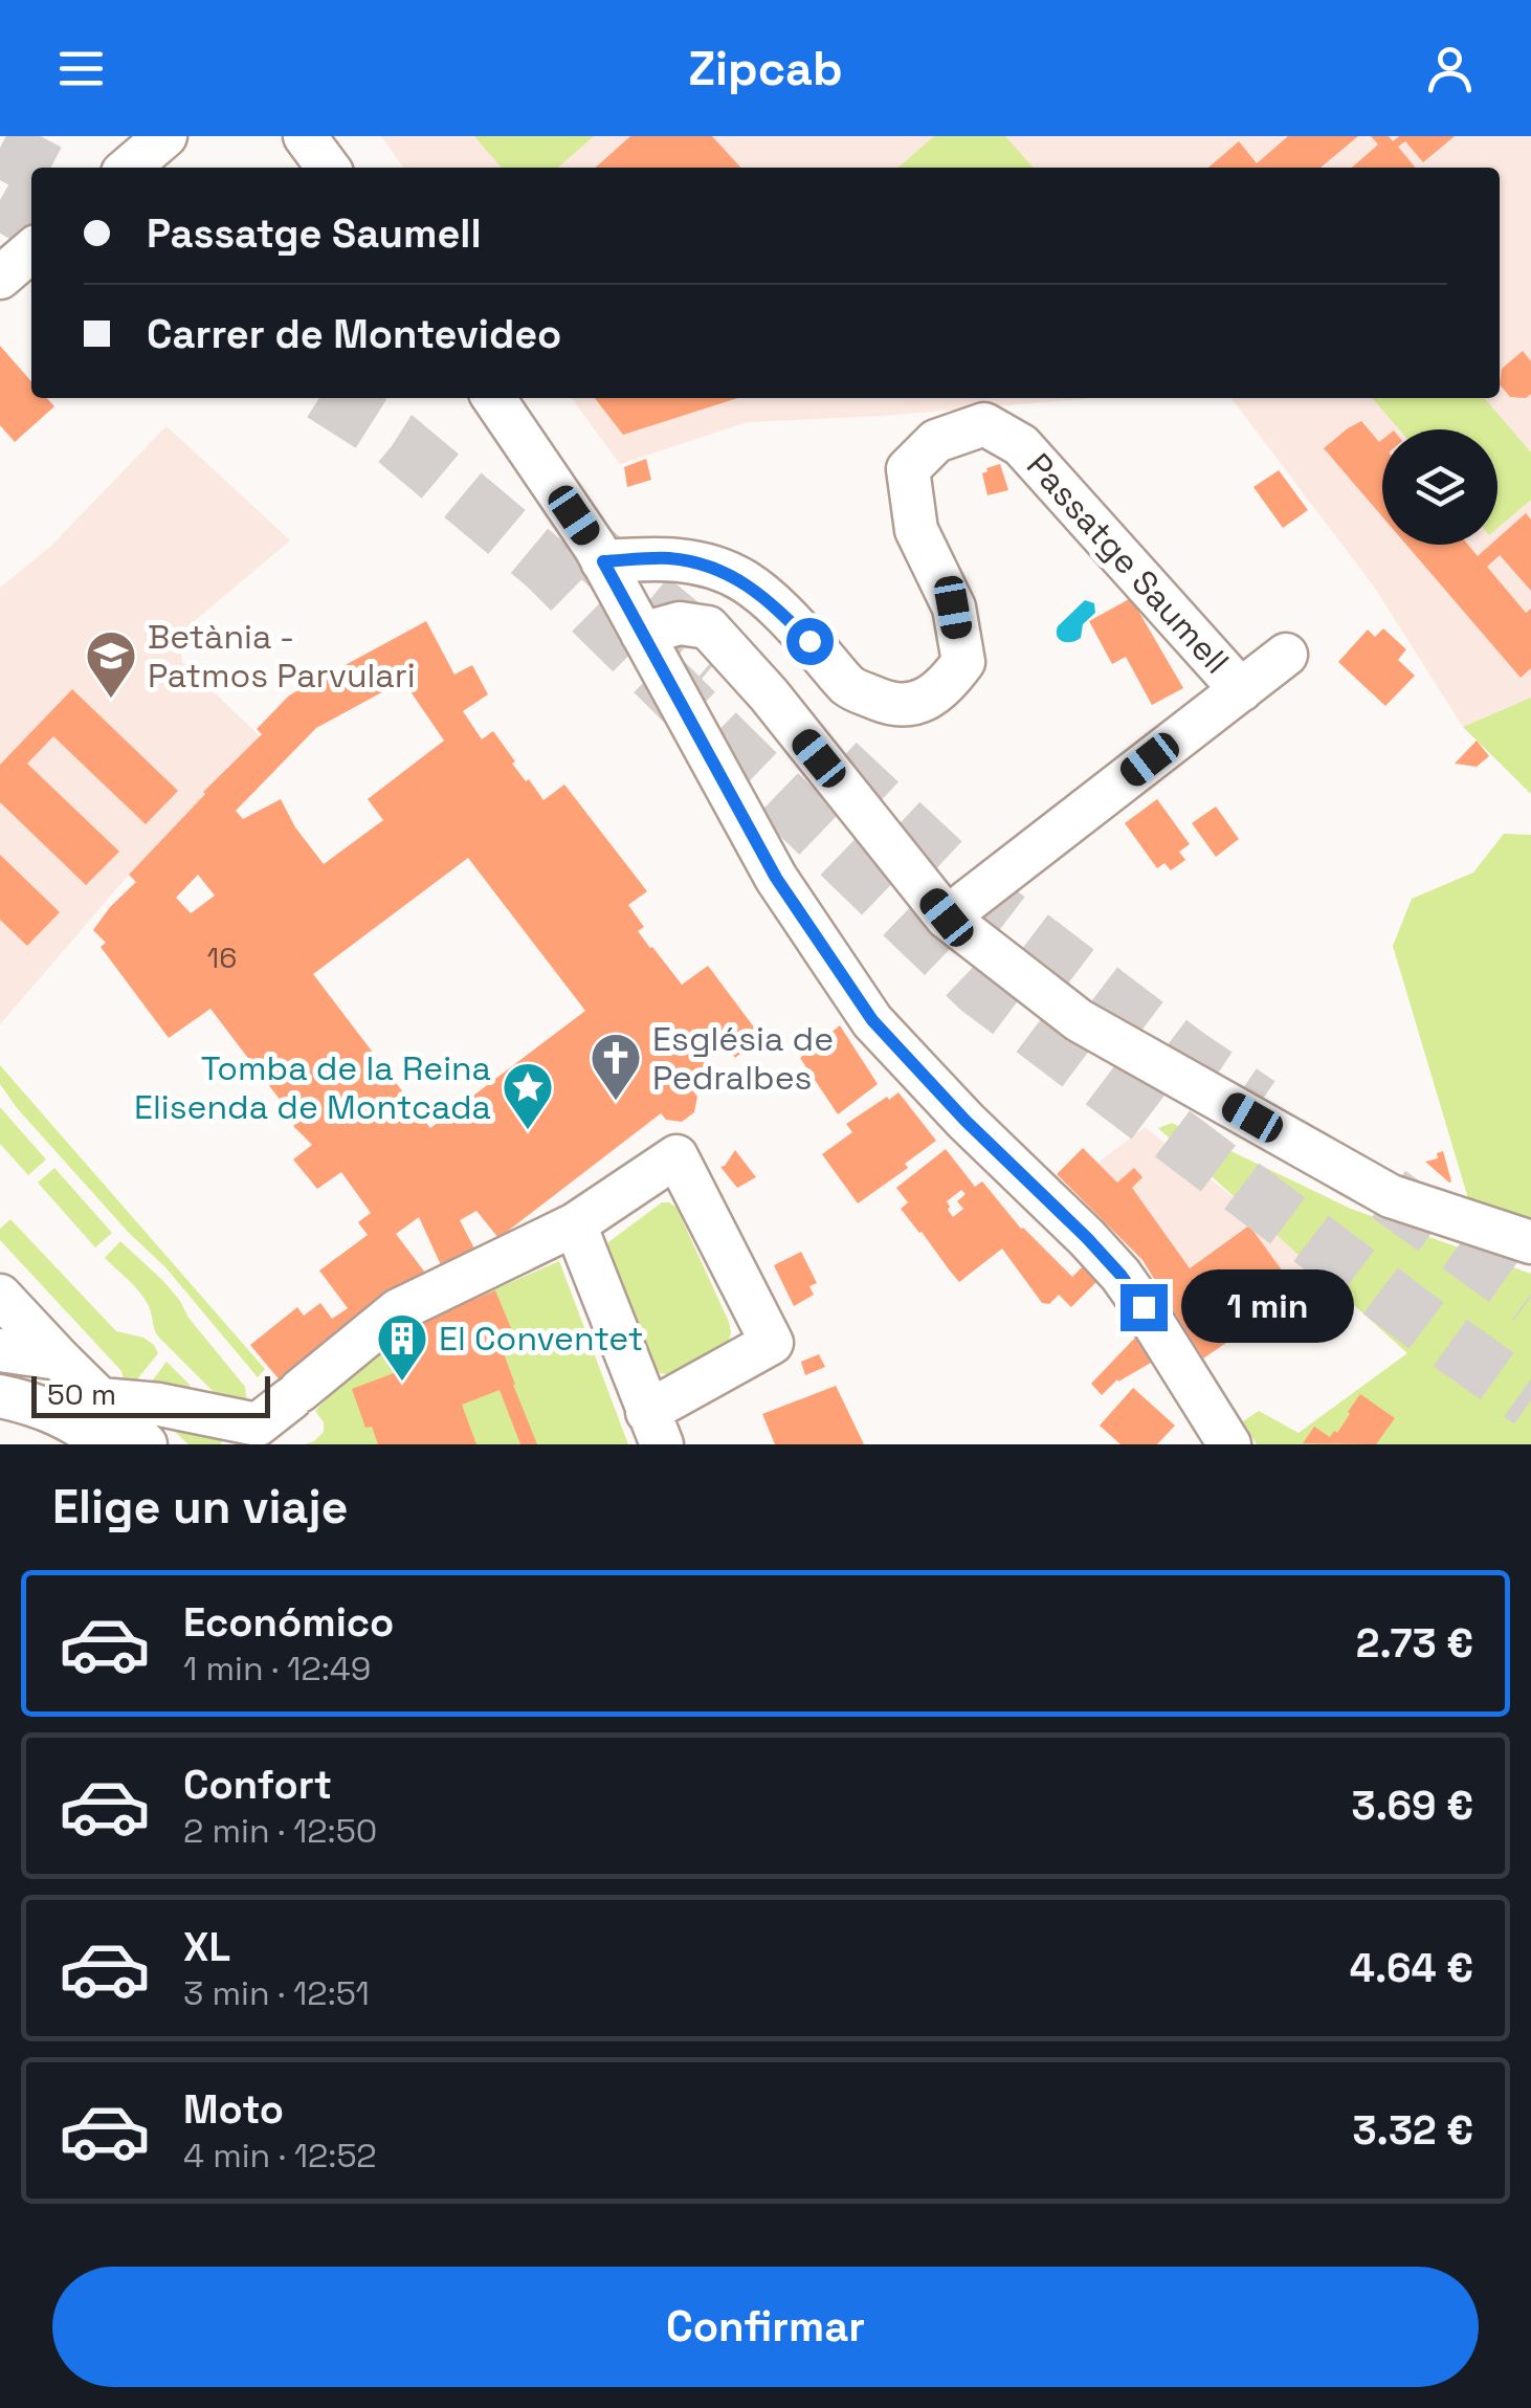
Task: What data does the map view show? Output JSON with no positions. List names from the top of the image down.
{
  "streets": {
    "street": ["Passatge Saumell"]
  },
  "places": {
    "school or university": ["Betània - Patmos Parvulari"],
    "church": ["Església de Pedralbes"],
    "place": ["Tomba de la Reina Elisenda de Montcada"],
    "building": ["El Conventet"]
  },
  "house_numbers": ["16"],
  "scale_bar": "50 m",
  "page": {
    "header": "Zipcab",
    "banner": ["Passatge Saumell", "Carrer de Montevideo"],
    "bubble": "1 min",
    "scale": "50 m",
    "heading": "Elige un viaje",
    "list": [
      {
        "name": "Económico",
        "note": "1 min · 12:49",
        "value": "2.73 €"
      },
      {
        "name": "Confort",
        "note": "2 min · 12:50",
        "value": "3.69 €"
      },
      {
        "name": "XL",
        "note": "3 min · 12:51",
        "value": "4.64 €"
      },
      {
        "name": "Moto",
        "note": "4 min · 12:52",
        "value": "3.32 €"
      }
    ],
    "buttons": "Confirmar"
  }
}
